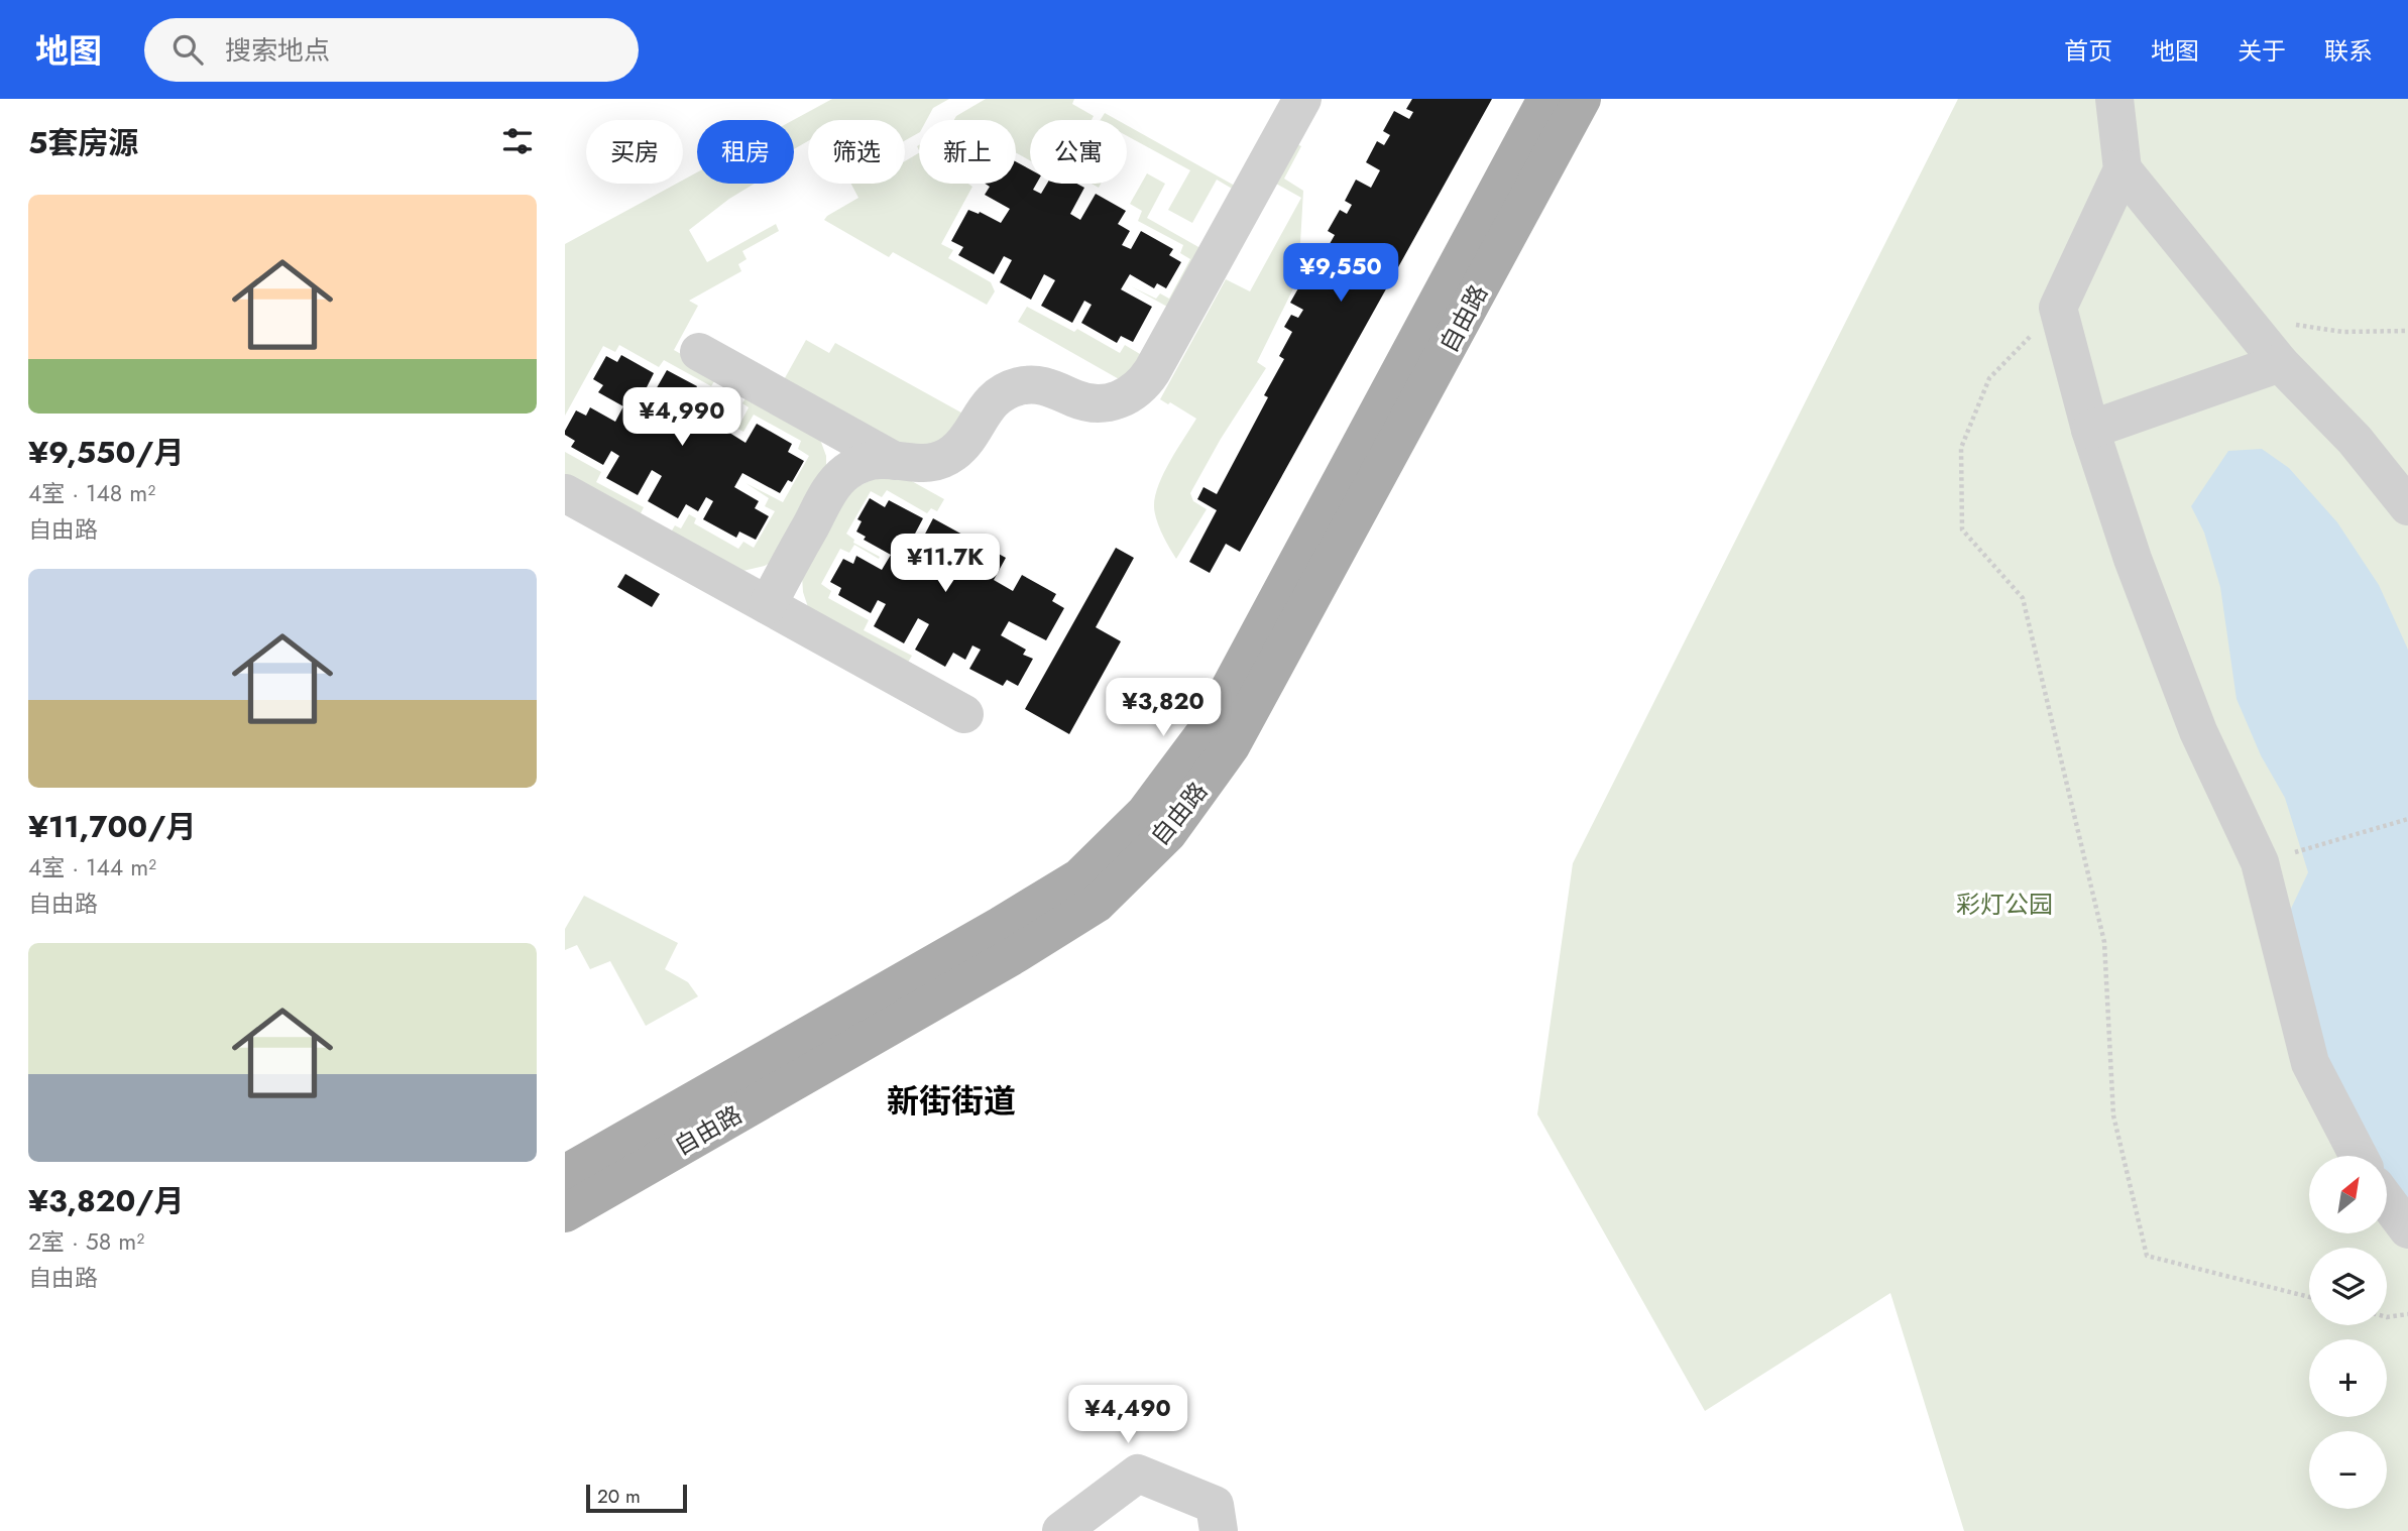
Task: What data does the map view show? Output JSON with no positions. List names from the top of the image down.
{
  "streets": {
    "main road": ["自由路"]
  },
  "districts": ["新街街道"],
  "parks": ["彩灯公园"],
  "scale_bar": "20 m",
  "north": "top right",
  "page": {
    "header": "地图",
    "search": "搜索地点",
    "nav": [
      "首页",
      "地图",
      "关于",
      "联系"
    ],
    "heading": "5套房源",
    "chip": [
      "买房",
      "租房",
      "筛选",
      "新上",
      "公寓"
    ],
    "list": [
      {
        "name": "¥9,550/月",
        "note": "4室 · 148 m² · 自由路"
      },
      {
        "name": "¥11,700/月",
        "note": "4室 · 144 m² · 自由路"
      },
      {
        "name": "¥3,820/月",
        "note": "2室 · 58 m² · 自由路"
      }
    ],
    "price": [
      "¥9,550",
      "¥4,990",
      "¥11.7K",
      "¥3,820",
      "¥4,490"
    ],
    "map_buttons": ["+", "−"],
    "scale": "20 m"
  }
}
